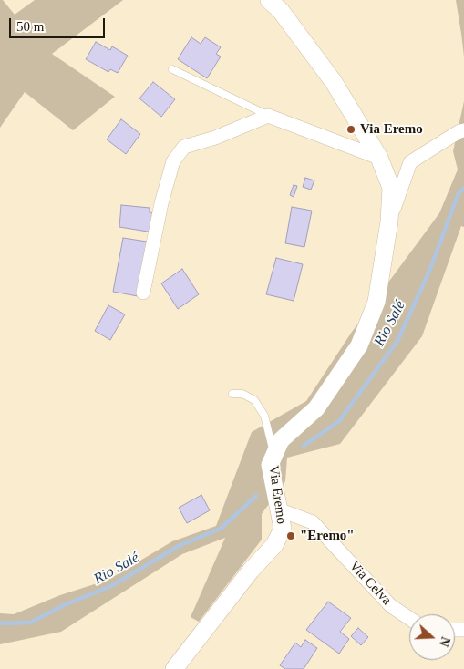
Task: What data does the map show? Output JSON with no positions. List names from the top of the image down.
{
  "streets": {
    "street": ["Via Eremo", "Via Celva"]
  },
  "crossings": [
    ["Via Eremo", "Via Celva"]
  ],
  "water": ["Rio Salé"],
  "places": ["Via Eremo", "\"Eremo\""],
  "scale_bar": "50 m",
  "north": "right"
}
